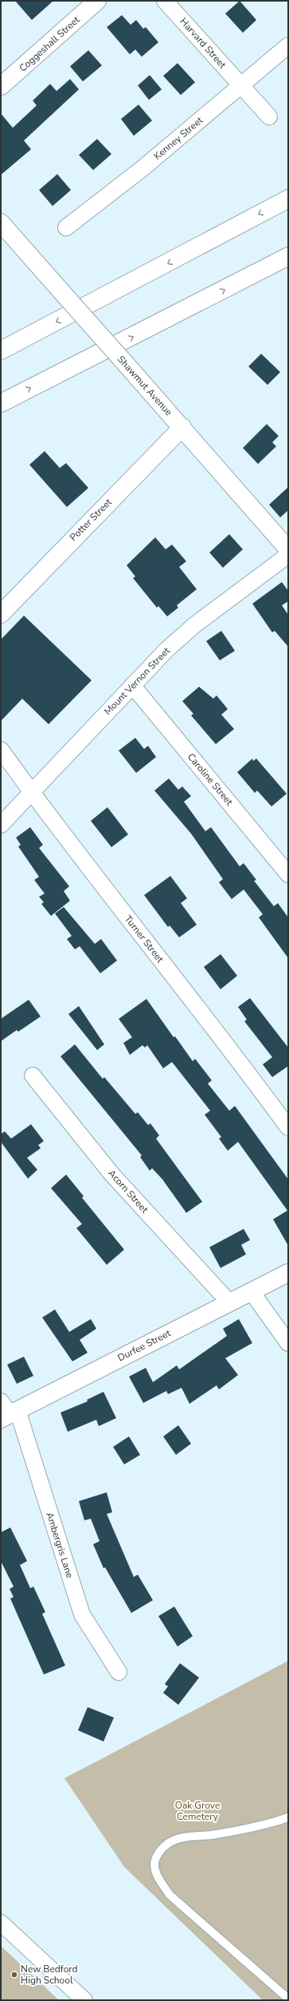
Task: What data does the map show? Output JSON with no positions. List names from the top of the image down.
{
  "streets": {
    "main road": [
      "Coggeshall Street",
      "Shawmut Avenue",
      "Potter Street",
      "Durfee Street"
    ],
    "street": [
      "Harvard Street",
      "Kenney Street",
      "Mount Vernon Street",
      "Caroline Street",
      "Turner Street",
      "Acorn Street",
      "Ambergris Lane"
    ]
  },
  "crossings": [
    ["Harvard Street", "Kenney Street"],
    ["Shawmut Avenue", "Potter Street"],
    ["Mount Vernon Street", "Caroline Street"],
    ["Mount Vernon Street", "Turner Street"],
    ["Acorn Street", "Durfee Street"],
    ["Durfee Street", "Ambergris Lane"]
  ],
  "parks": ["Oak Grove Cemetery"],
  "places": ["New Bedford High School"]
}
